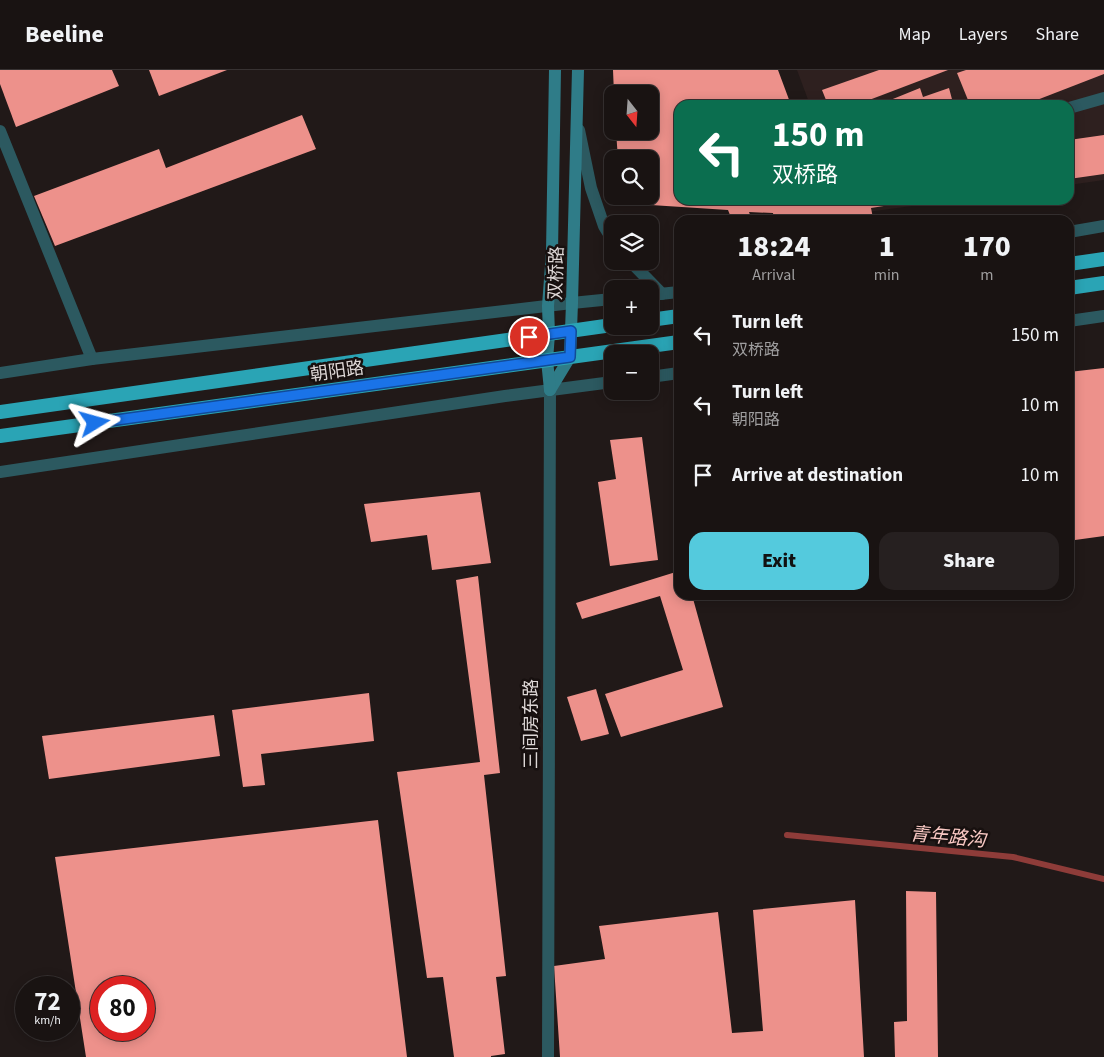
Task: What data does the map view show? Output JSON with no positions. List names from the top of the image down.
{
  "streets": {
    "highway": ["朝阳路"],
    "main road": ["双桥路"],
    "street": ["三间房东路"]
  },
  "crossings": [
    ["双桥路", "朝阳路"],
    ["双桥路", "三间房东路"]
  ],
  "water": ["青年路沟"],
  "north": "bottom",
  "page": {
    "header": "Beeline",
    "nav": ["Map", "Layers", "Share"],
    "map_buttons": ["+", "−"],
    "turn": ["150 m", "双桥路"],
    "eta": [
      "18:24",
      "Arrival",
      "1",
      "min",
      "170",
      "m"
    ],
    "list": [
      {
        "name": "Turn left",
        "note": "双桥路",
        "value": "150 m"
      },
      {
        "name": "Turn left",
        "note": "朝阳路",
        "value": "10 m"
      },
      {
        "name": "Arrive at destination",
        "value": "10 m"
      }
    ],
    "buttons": ["Exit", "Share"],
    "speed": "72 km/h",
    "limit": "80"
  }
}
